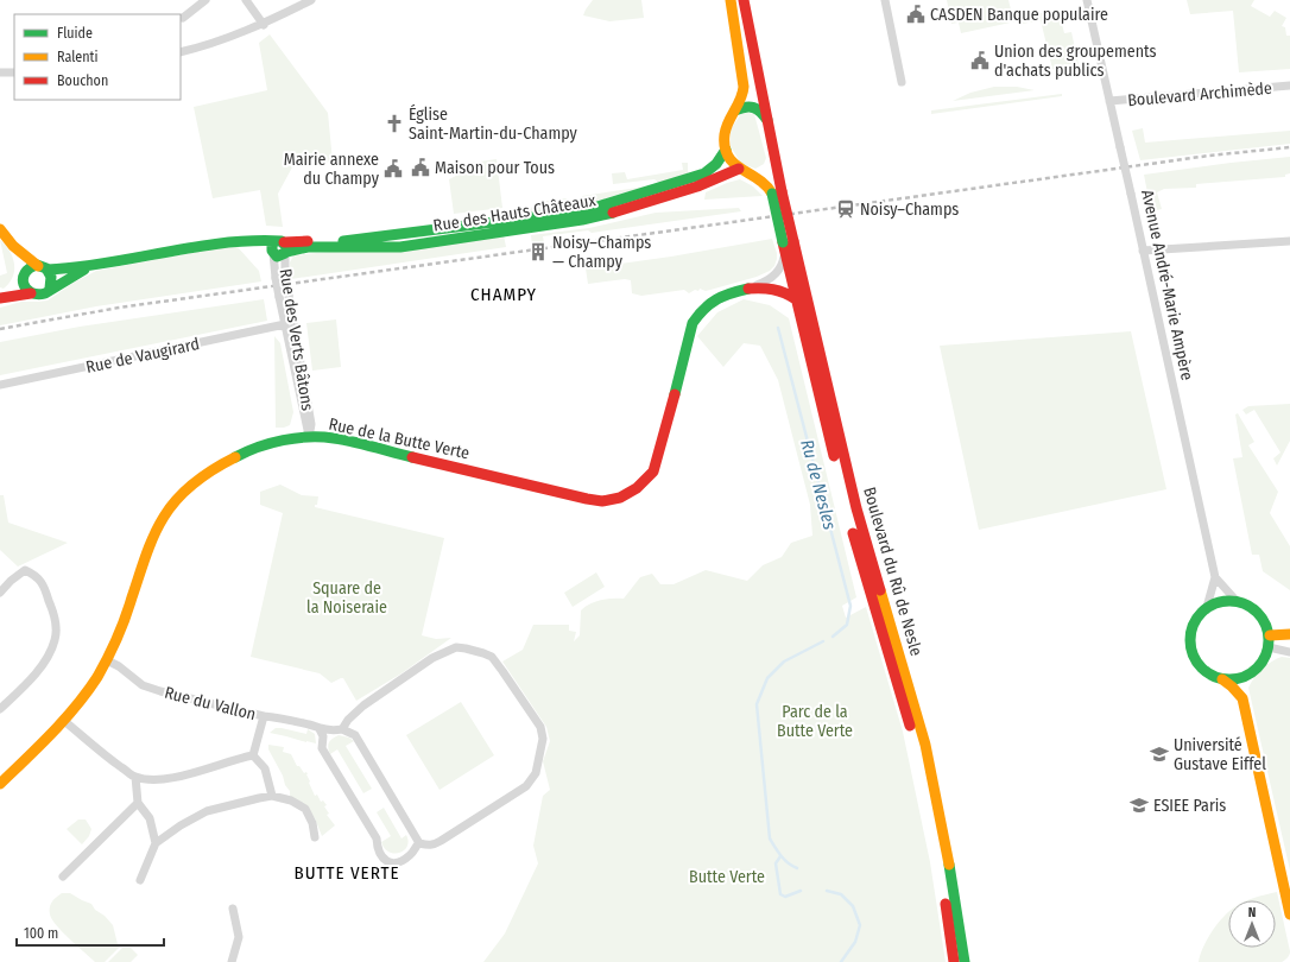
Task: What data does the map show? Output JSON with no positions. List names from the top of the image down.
{
  "streets": {
    "street": [
      "Boulevard Archimède",
      "Rue des Hauts Châteaux",
      "Avenue André-Marie Ampère",
      "Rue des Verts Bâtons",
      "Rue de Vaugirard",
      "Rue de la Butte Verte",
      "Boulevard du Rû de Nesle",
      "Rue du Vallon"
    ]
  },
  "crossings": [
    ["Boulevard Archimède", "Avenue André-Marie Ampère"],
    ["Rue des Hauts Châteaux", "Rue des Verts Bâtons"],
    ["Rue des Verts Bâtons", "Rue de Vaugirard"],
    ["Rue des Verts Bâtons", "Rue de la Butte Verte"],
    ["Rue de la Butte Verte", "Boulevard du Rû de Nesle"],
    ["Rue de la Butte Verte", "Rue du Vallon"]
  ],
  "districts": ["CHAMPY", "BUTTE VERTE"],
  "water": ["Ru de Nesles"],
  "parks": ["Square de la Noiseraie", "Parc de la Butte Verte", "Butte Verte"],
  "places": {
    "public building": [
      "CASDEN Banque populaire",
      "Union des groupements d'achats publics",
      "Maison pour Tous",
      "Mairie annexe du Champy"
    ],
    "church": ["Église Saint-Martin-du-Champy"],
    "station": ["Noisy–Champs"],
    "building": ["Noisy–Champs — Champy"],
    "school or university": ["Université Gustave Eiffel", "ESIEE Paris"]
  },
  "legend": ["Fluide", "Ralenti", "Bouchon"],
  "scale_bar": "100 m",
  "north": "top"
}
